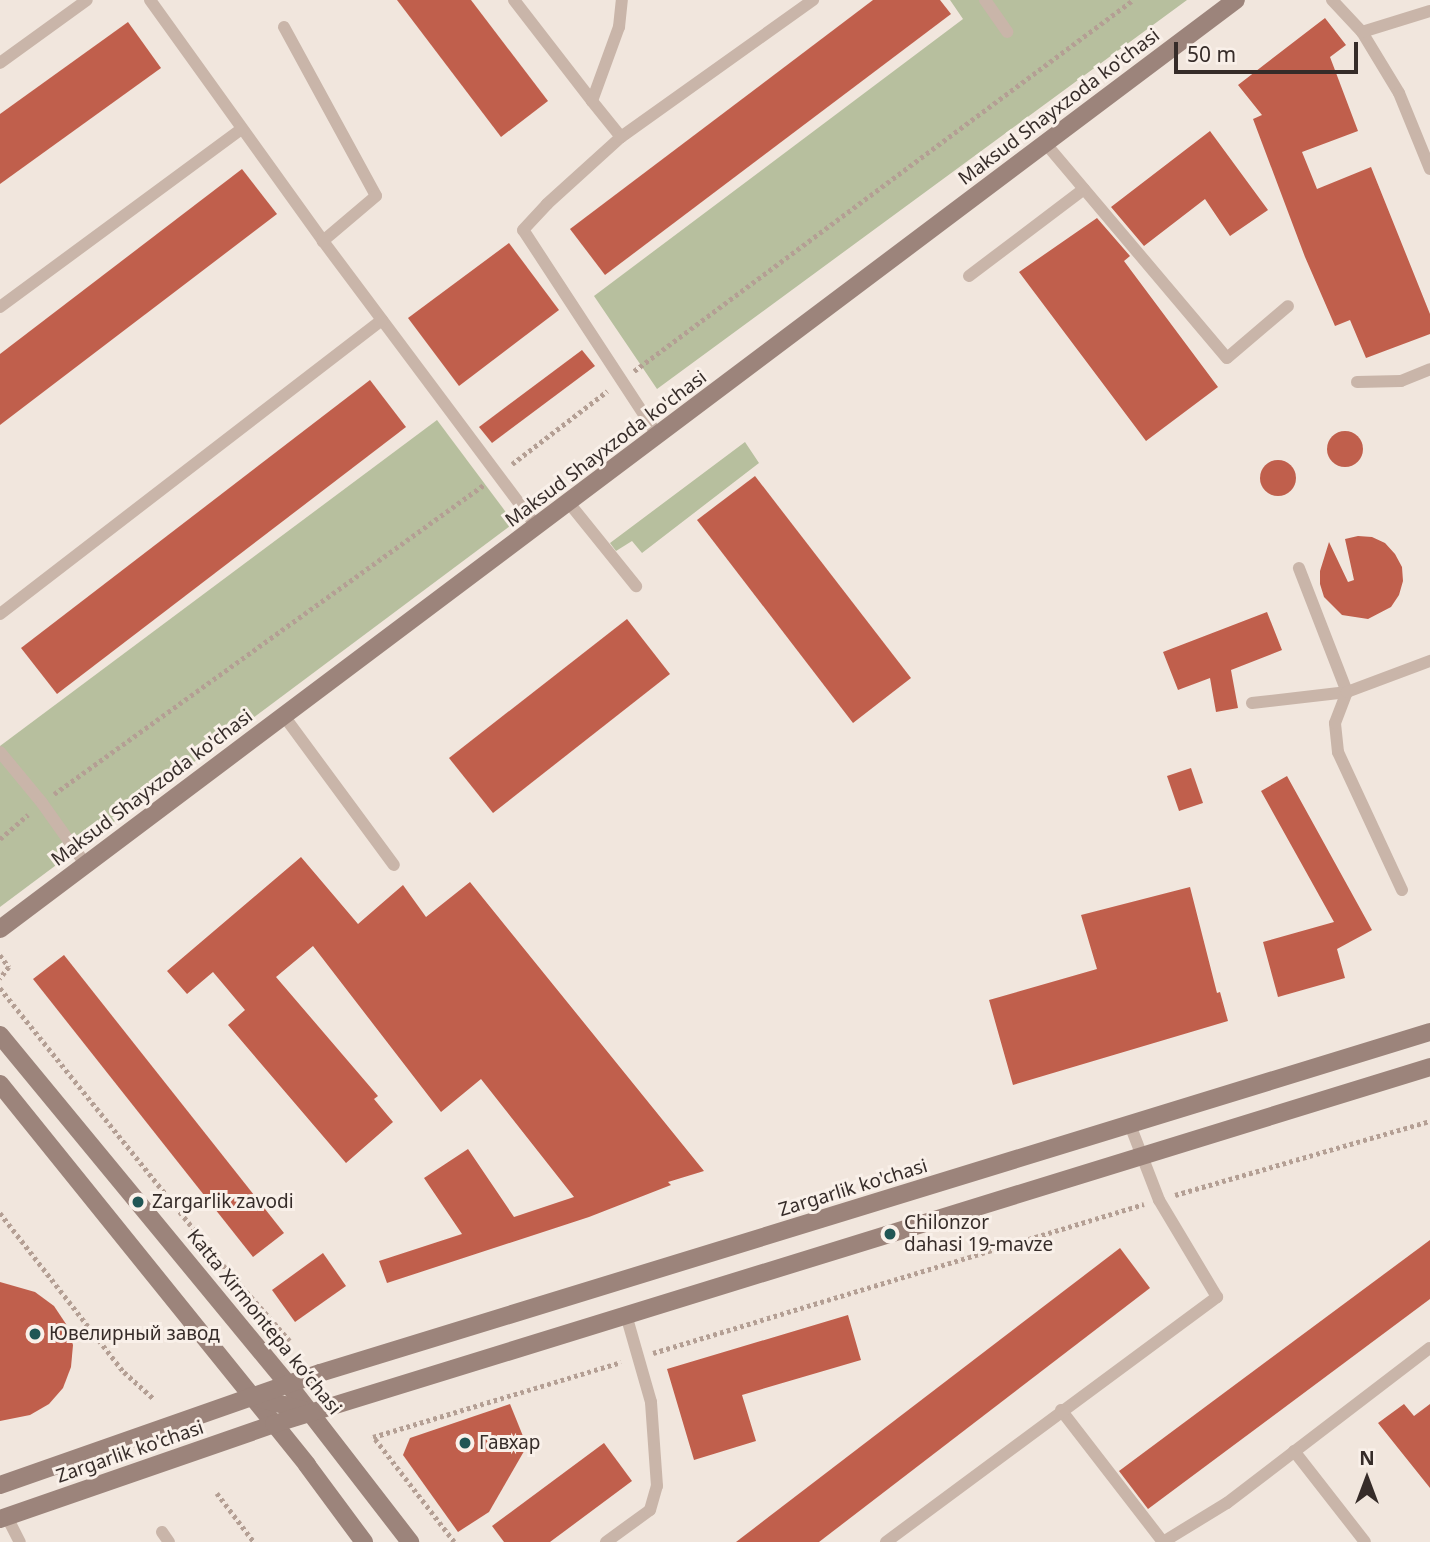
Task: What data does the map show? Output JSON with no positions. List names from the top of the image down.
{
  "streets": {
    "main road": ["Maksud Shayxzoda ko'chasi", "Zargarlik ko'chasi", "Katta Xirmontepa koʻchasi"]
  },
  "crossings": [
    ["Zargarlik ko'chasi", "Katta Xirmontepa koʻchasi"]
  ],
  "places": [
    "Zargarlik zavodi",
    "Chilonzor dahasi 19-mavze",
    "Ювелирный завод",
    "Гавхар"
  ],
  "scale_bar": "50 m",
  "north": "top"
}
